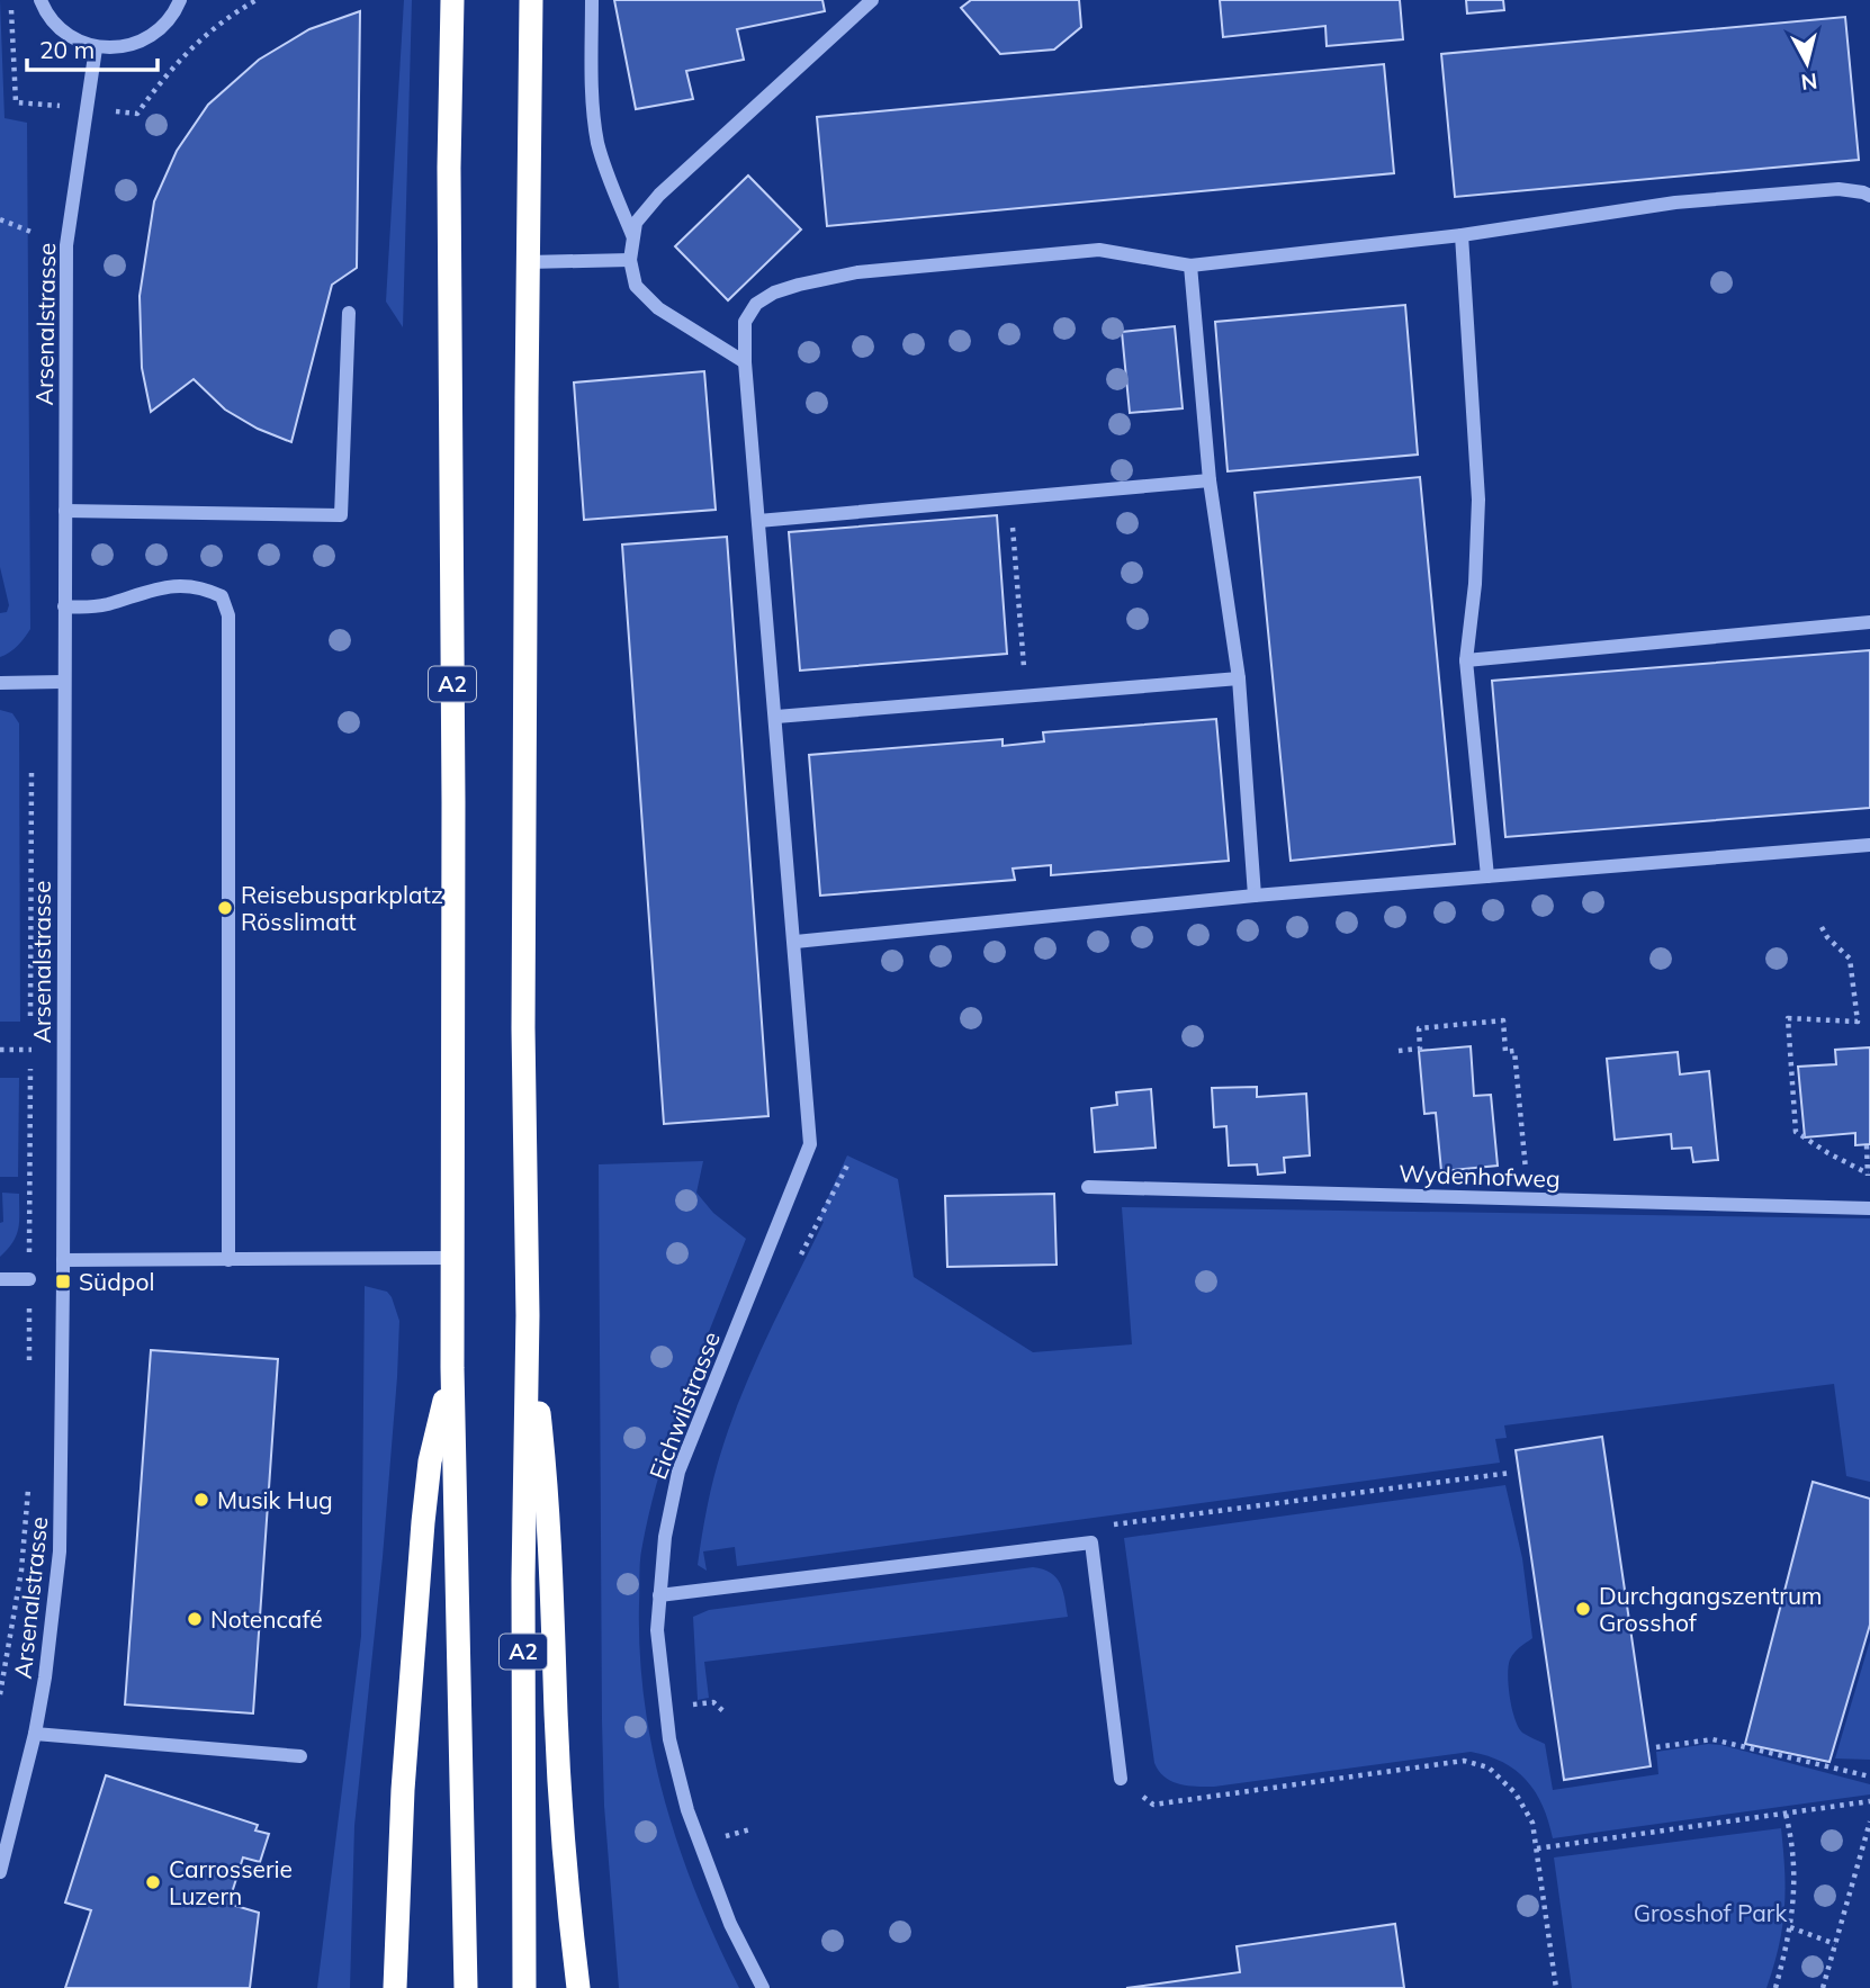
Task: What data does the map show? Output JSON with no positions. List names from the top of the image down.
{
  "streets": {
    "highway": ["A2"],
    "street": ["Arsenalstrasse", "Wydenhofweg", "Eichwilstrasse"]
  },
  "parks": ["Grosshof Park"],
  "places": {
    "other": [
      "Reisebusparkplatz Rösslimatt",
      "Musik Hug",
      "Durchgangszentrum Grosshof",
      "Notencafé",
      "Carrosserie Luzern"
    ],
    "transit": ["Südpol"]
  },
  "scale_bar": "20 m",
  "north": "bottom"
}
